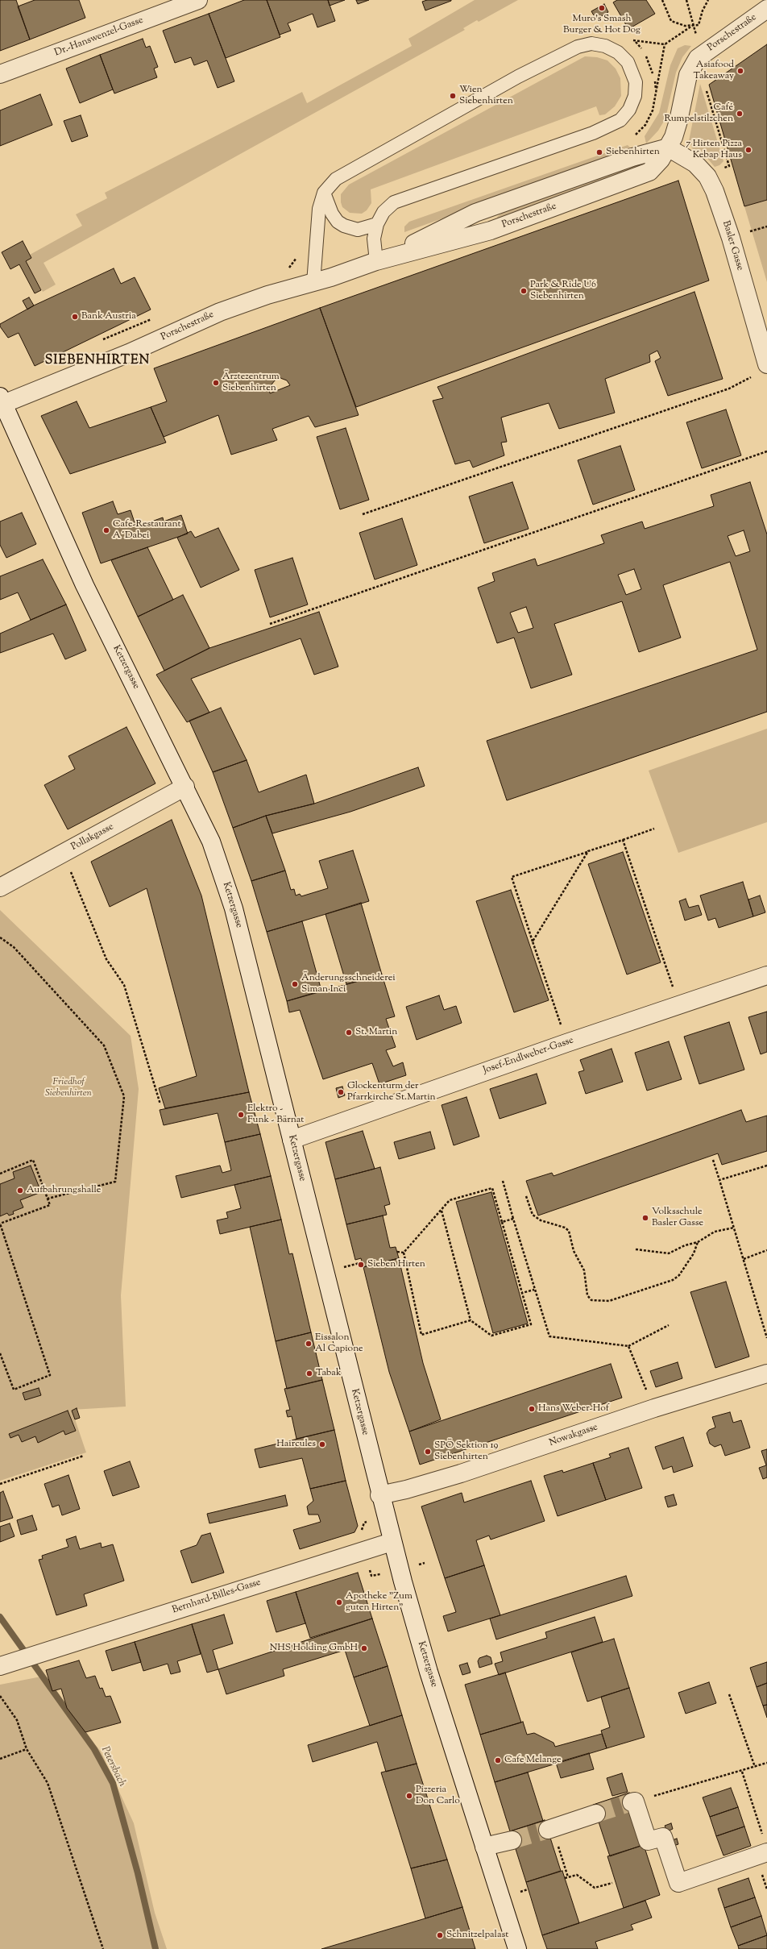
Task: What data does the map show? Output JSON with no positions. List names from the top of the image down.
{
  "streets": {
    "street": [
      "Porschestraße",
      "Dr.-Hanswenzel-Gasse",
      "Basler Gasse",
      "Ketzergasse",
      "Pollakgasse",
      "Josef-Endlweber-Gasse",
      "Nowakgasse",
      "Bernhard-Billes-Gasse"
    ]
  },
  "crossings": [
    ["Porschestraße", "Basler Gasse"],
    ["Porschestraße", "Ketzergasse"],
    ["Ketzergasse", "Pollakgasse"],
    ["Ketzergasse", "Josef-Endlweber-Gasse"],
    ["Ketzergasse", "Nowakgasse"],
    ["Ketzergasse", "Bernhard-Billes-Gasse"]
  ],
  "districts": ["SIEBENHIRTEN"],
  "water": ["Petersbach"],
  "parks": ["Friedhof Siebenhirten"],
  "places": [
    "Muro's Smash Burger & Hot Dog",
    "Asiafood Takeaway",
    "Wien Siebenhirten",
    "Café Rumpelstilzchen",
    "7 Hirten Pizza Kebap Haus",
    "Siebenhirten",
    "Park & Ride U6 Siebenhirten",
    "Bank Austria",
    "Ärztezentrum Siebenhirten",
    "Cafe-Restaurant A´Dabei",
    "Änderungsschneiderei Siman Inci",
    "St. Martin",
    "Glockenturm der Pfarrkirche St.Martin",
    "Elektro - Funk - Bärnat",
    "Aufbahrungshalle",
    "Volksschule Basler Gasse",
    "Sieben Hirten",
    "Eissalon Al Capione",
    "Tabak",
    "Hans Weber-Hof",
    "Haircules",
    "SPÖ Sektion 19 Siebenhirten",
    "Apotheke \"Zum guten Hirten\"",
    "NHS Holding GmbH",
    "Cafe Melange",
    "Pizzeria Don Carlo",
    "Schnitzelpalast"
  ]
}
